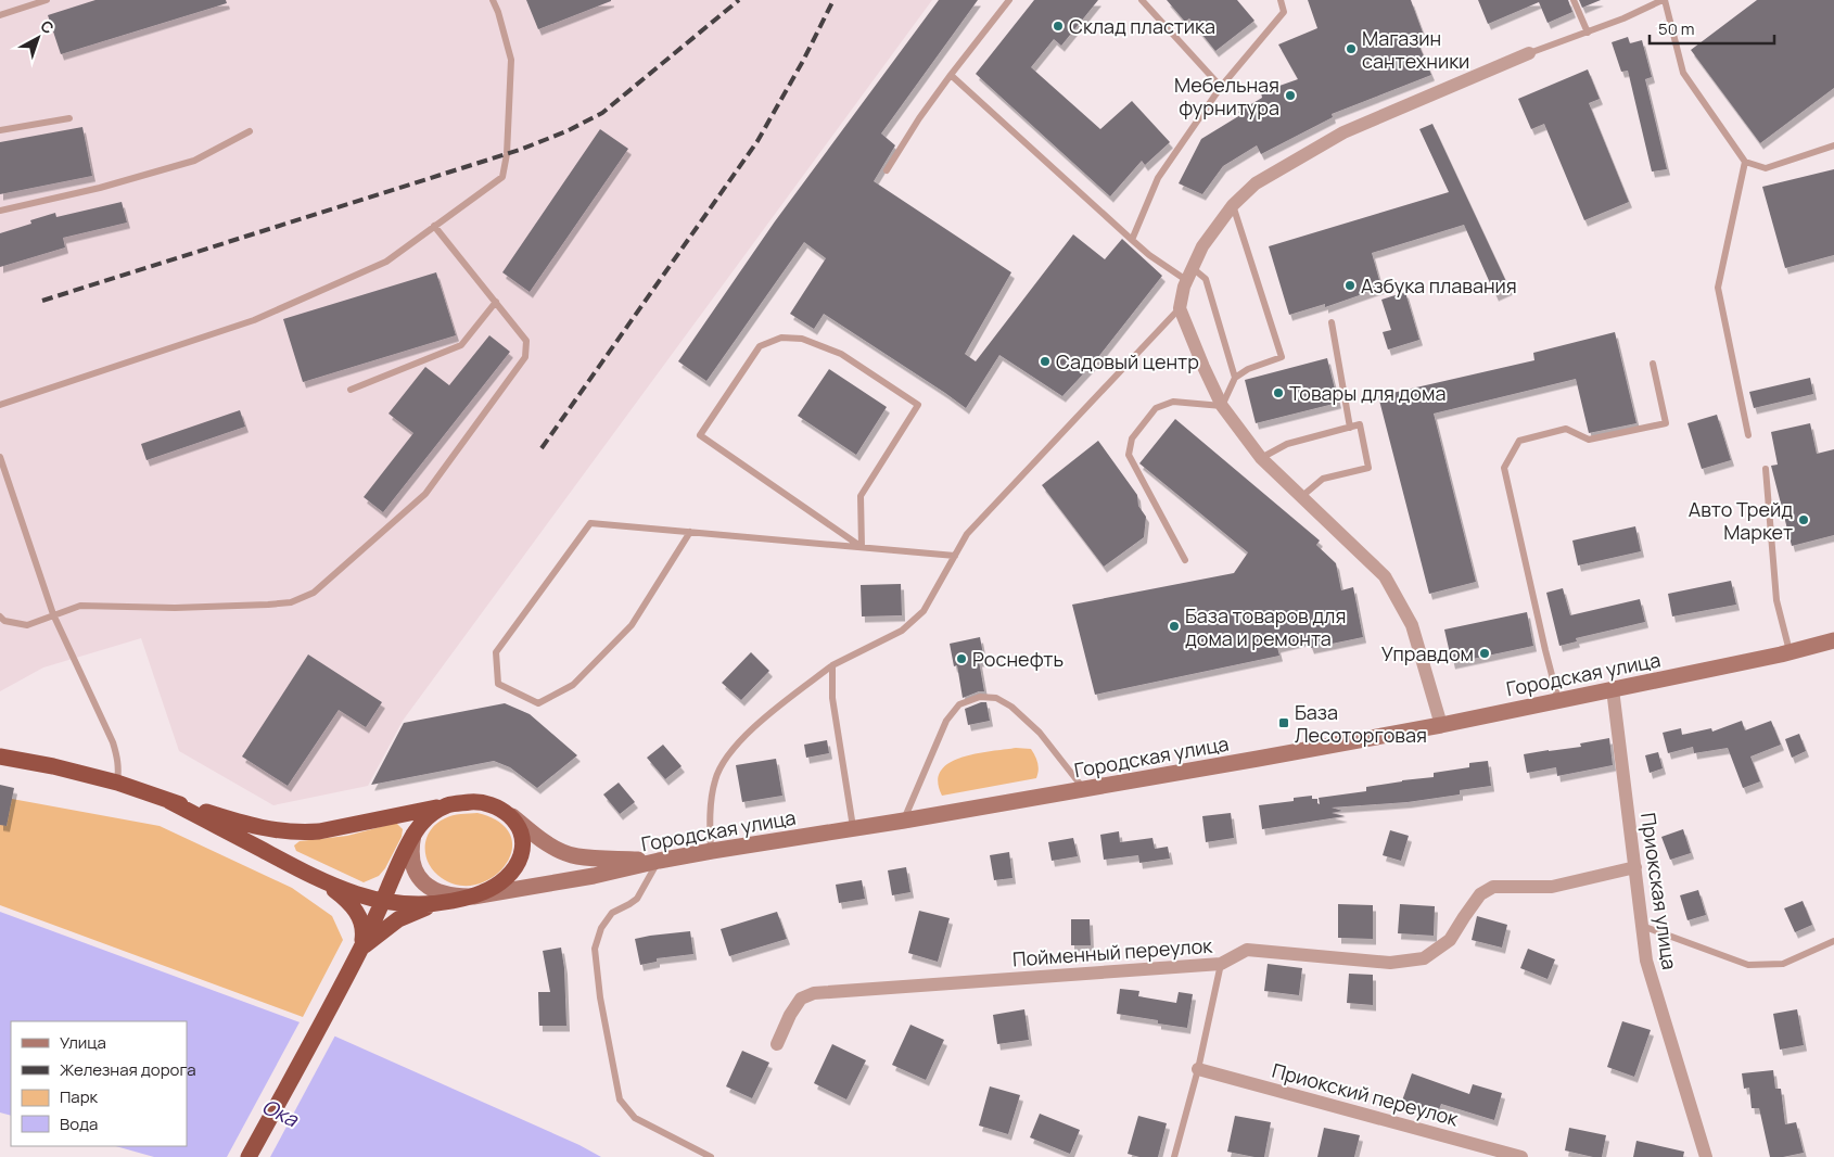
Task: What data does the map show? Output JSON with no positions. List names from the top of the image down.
{
  "streets": {
    "main road": ["Городская улица"],
    "street": ["Приокская улица", "Пойменный переулок", "Приокский переулок"]
  },
  "crossings": [
    ["Городская улица", "Приокская улица"],
    ["Приокская улица", "Пойменный переулок"]
  ],
  "water": ["Ока"],
  "places": {
    "other": [
      "Склад пластика",
      "Магазин сантехники",
      "Мебельная фурнитура",
      "Азбука плавания",
      "Садовый центр",
      "Товары для дома",
      "Авто Трейд Маркет",
      "База товаров для дома и ремонта",
      "Управдом",
      "Роснефть"
    ],
    "transit": ["База Лесоторговая"]
  },
  "legend": [
    "Улица",
    "Железная дорога",
    "Парк",
    "Вода"
  ],
  "scale_bar": "50 m",
  "north": "top right"
}
